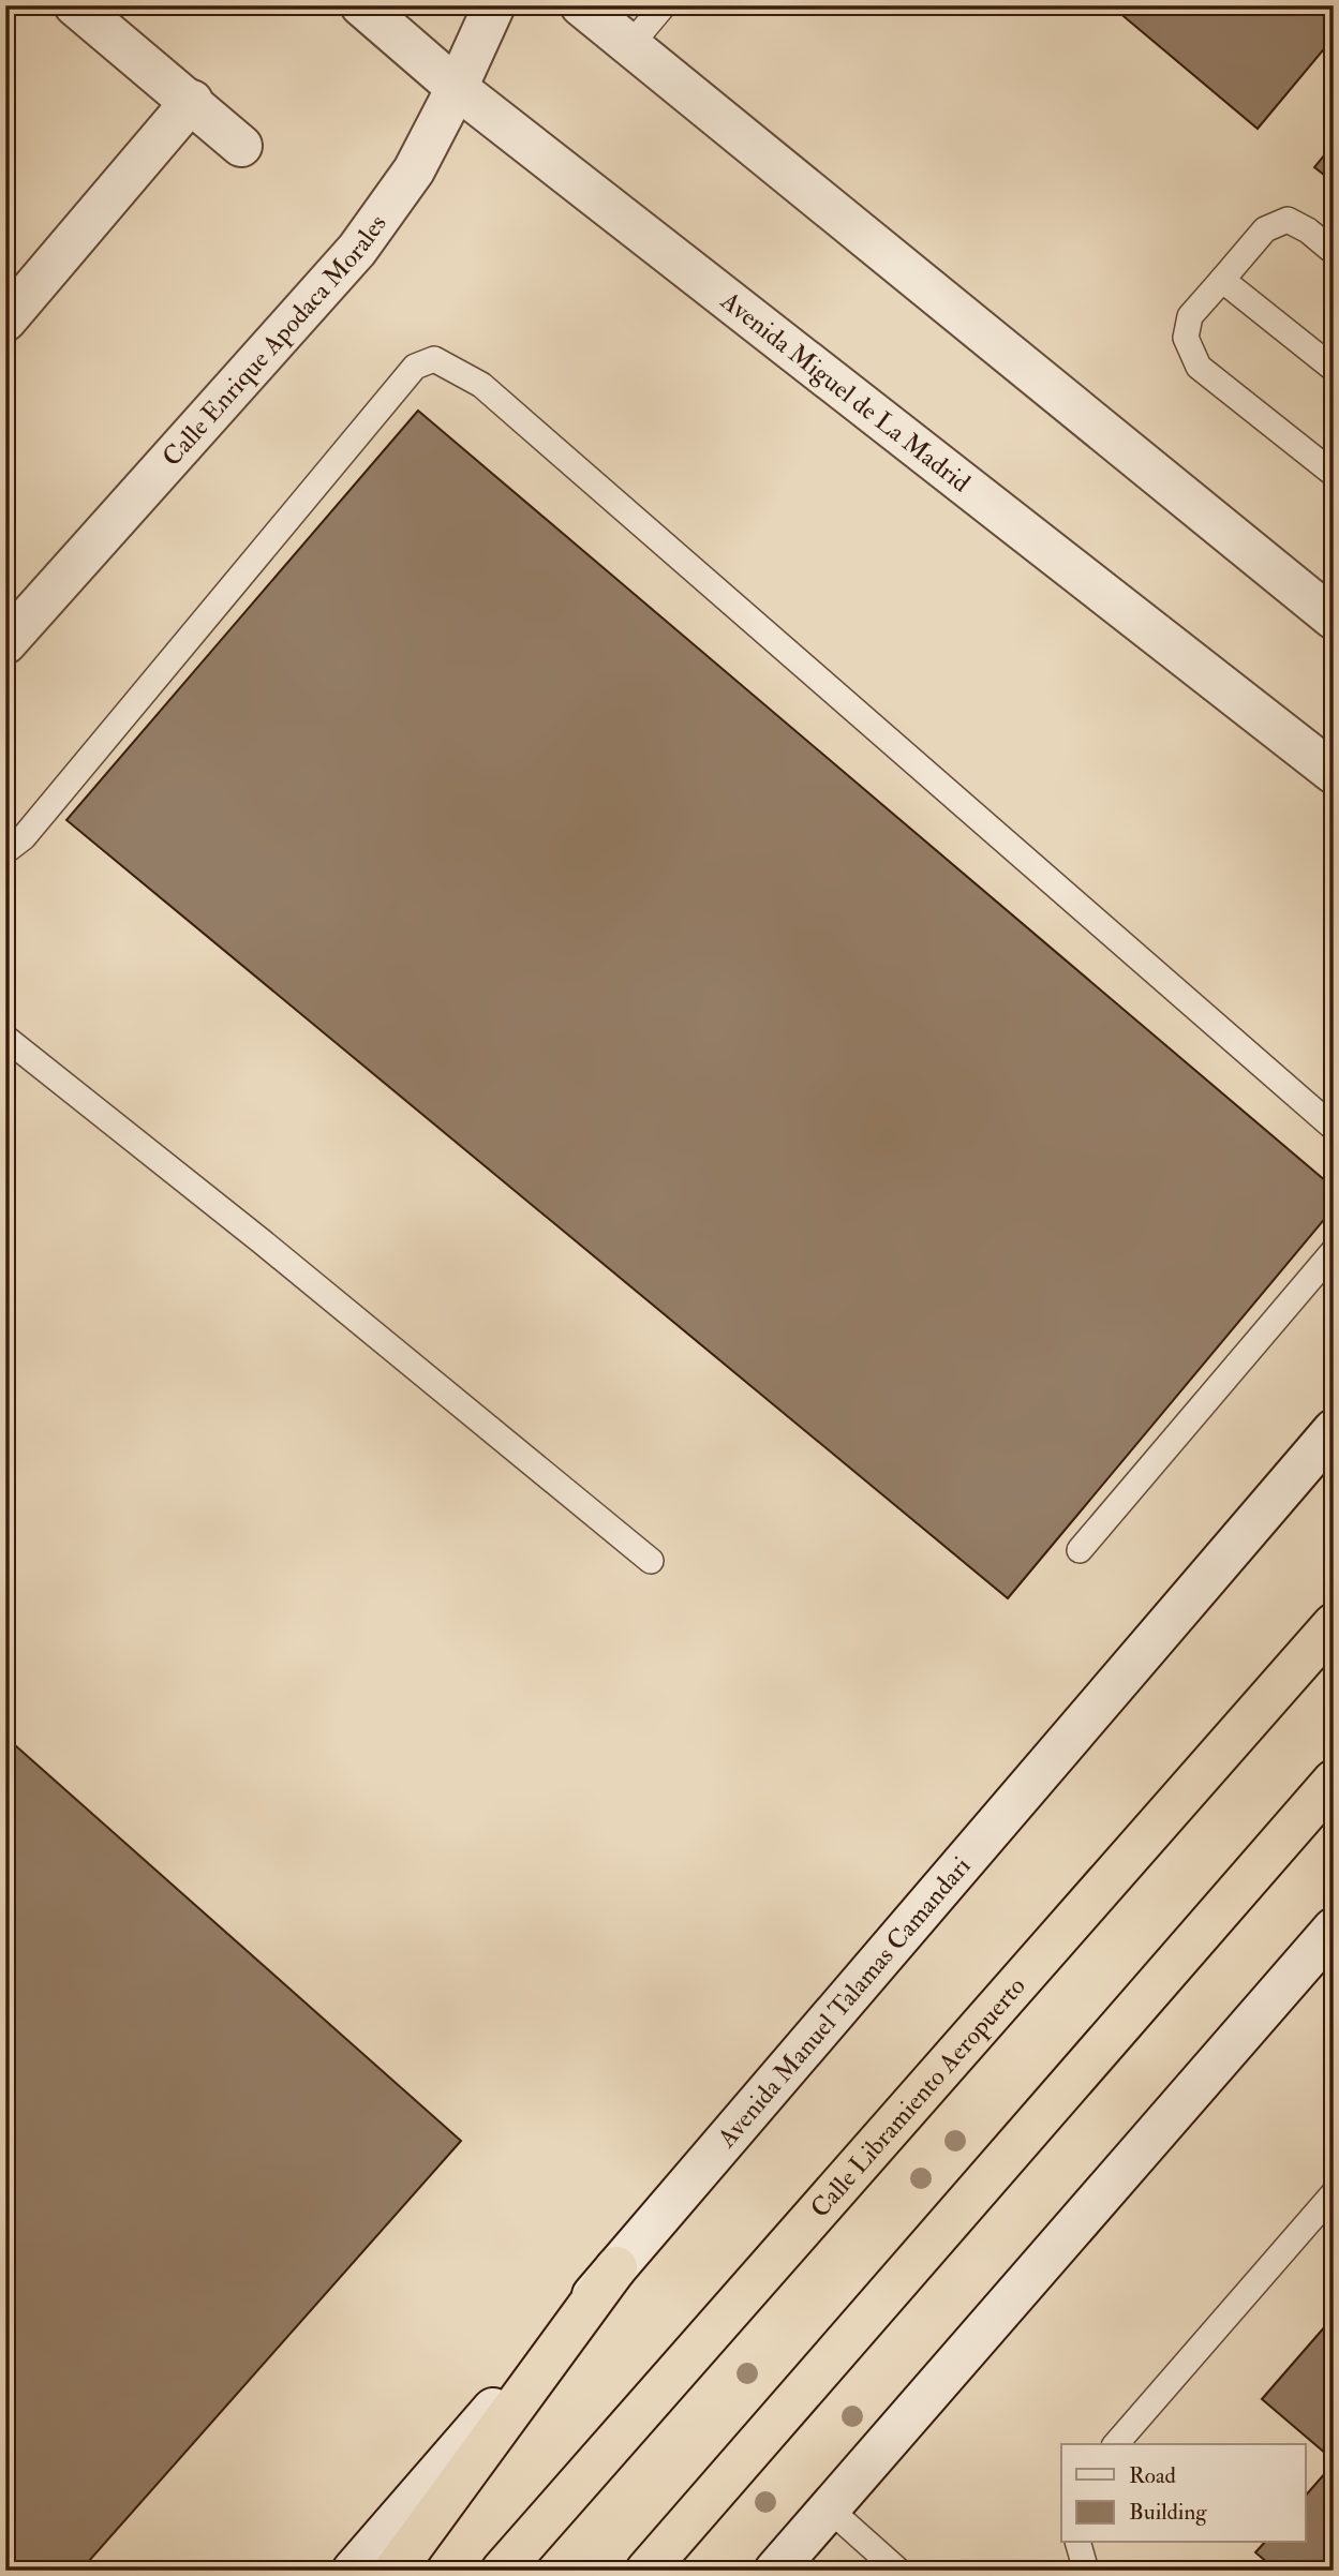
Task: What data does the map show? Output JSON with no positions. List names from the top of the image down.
{
  "streets": {
    "highway": ["Calle Libramiento Aeropuerto"],
    "street": ["Calle Enrique Apodaca Morales", "Avenida Miguel de La Madrid", "Avenida Manuel Talamas Camandari"]
  },
  "crossings": [
    ["Calle Enrique Apodaca Morales", "Avenida Miguel de La Madrid"]
  ],
  "legend": ["Road", "Building"]
}
